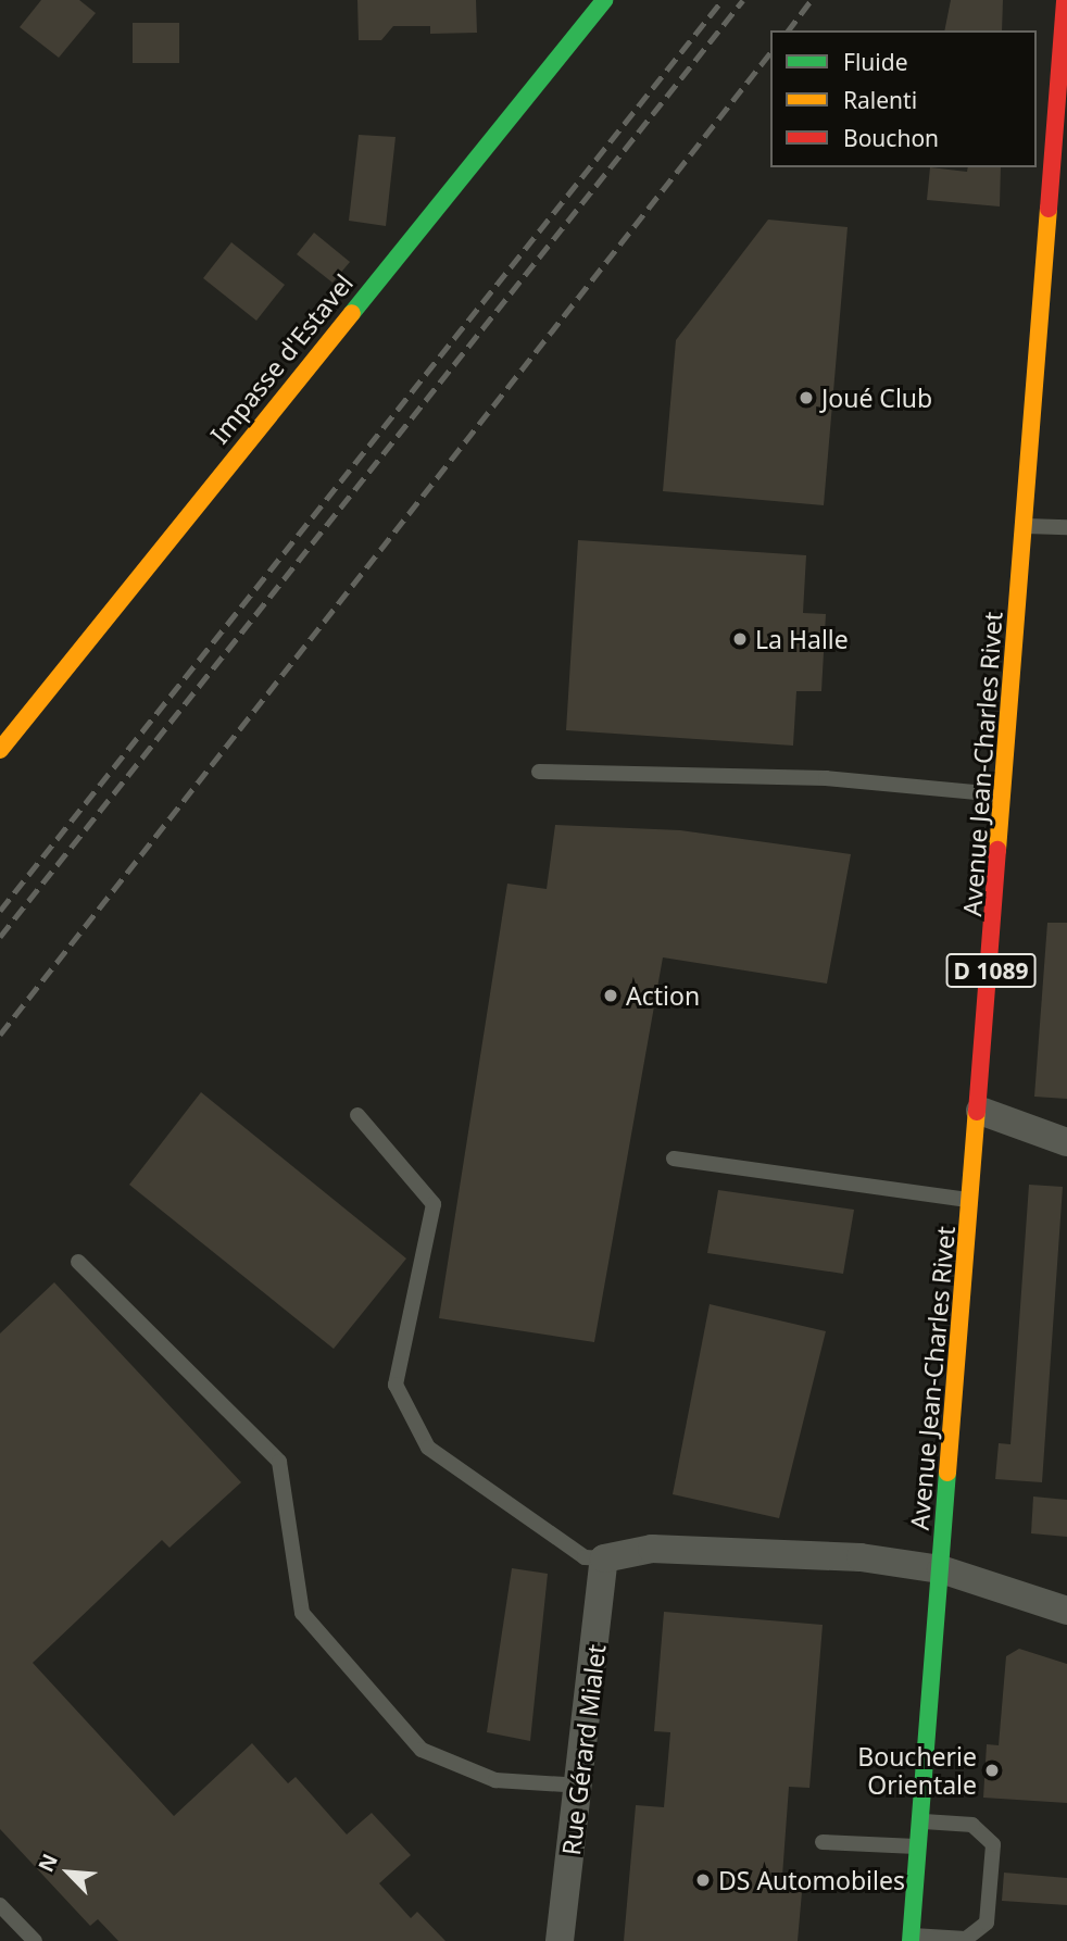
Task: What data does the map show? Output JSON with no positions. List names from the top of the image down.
{
  "streets": {
    "main road": ["Impasse d'Estavel", "Avenue Jean-Charles Rivet", "D 1089"],
    "street": ["Rue Gérard Mialet"]
  },
  "places": [
    "Joué Club",
    "La Halle",
    "Action",
    "Boucherie Orientale",
    "DS Automobiles"
  ],
  "legend": ["Fluide", "Ralenti", "Bouchon"],
  "north": "top left"
}
